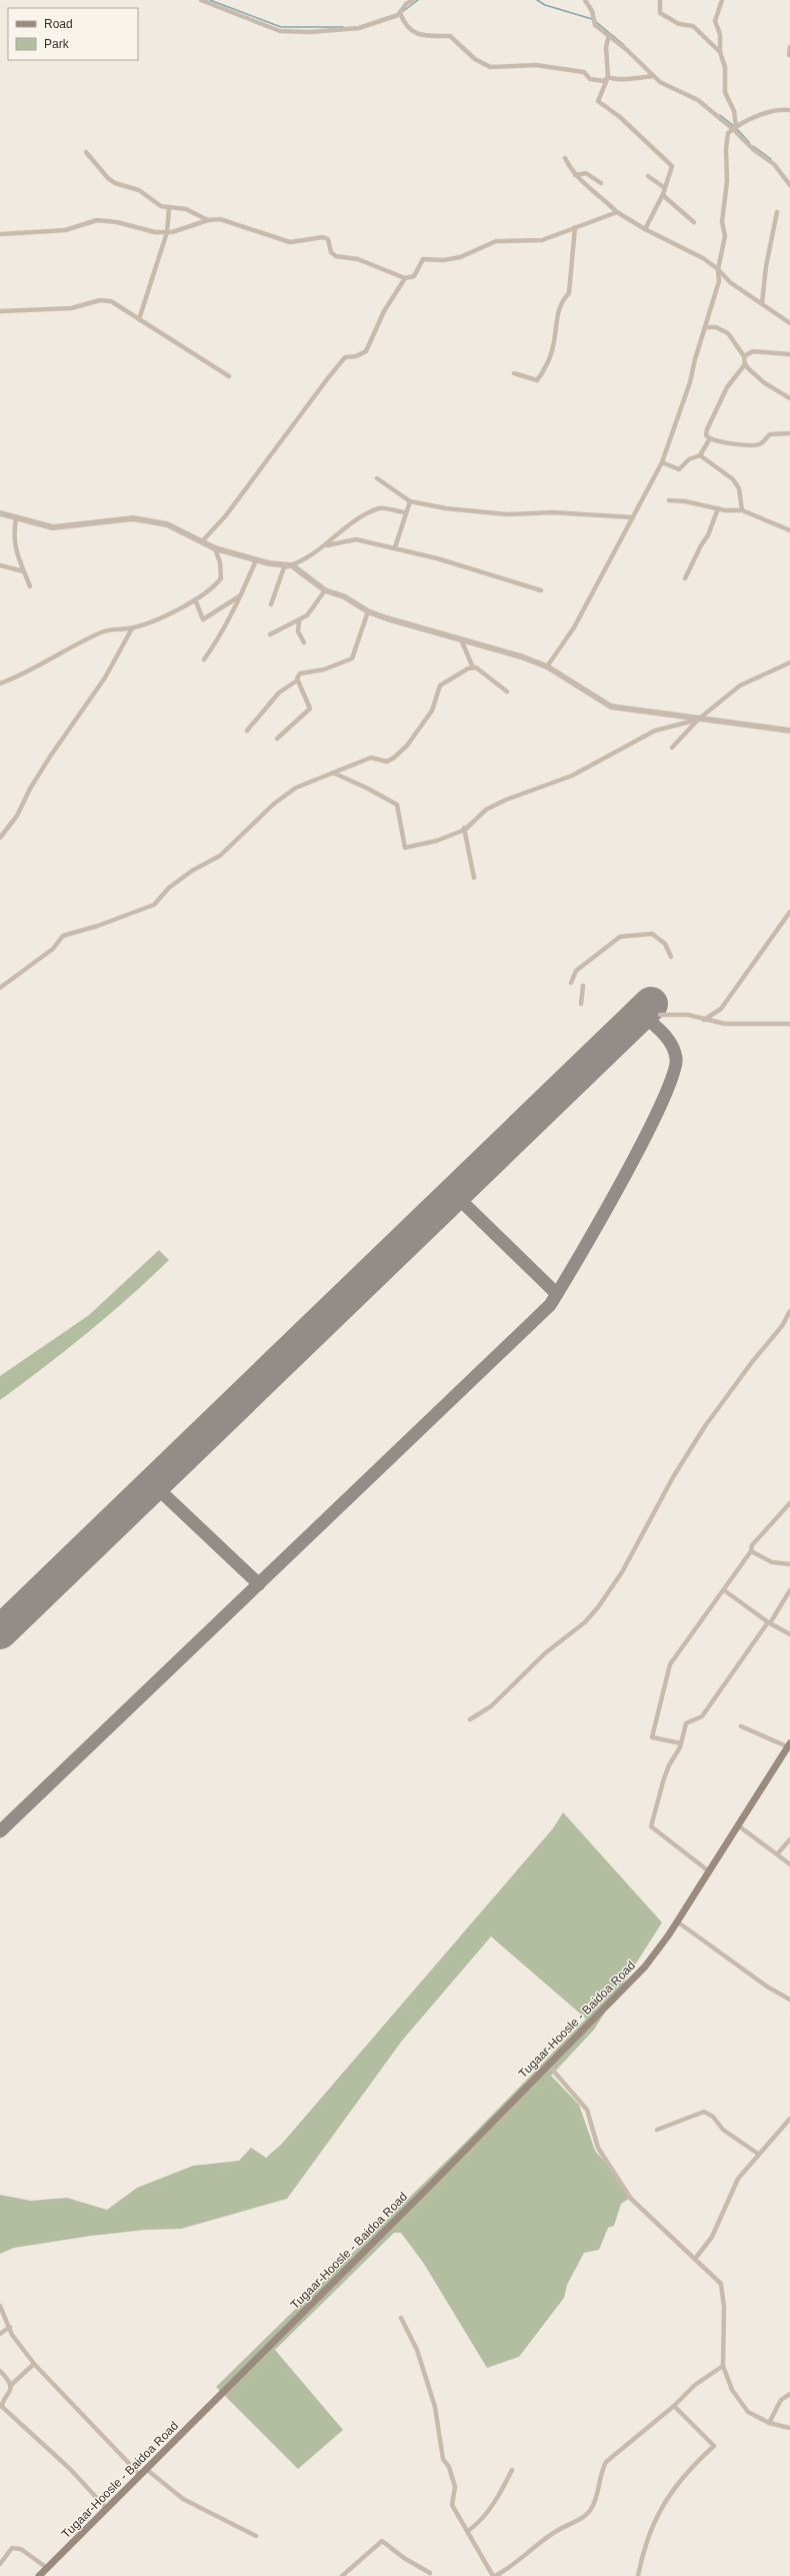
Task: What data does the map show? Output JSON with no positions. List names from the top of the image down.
{
  "streets": {
    "main road": ["Tugaar-Hoosle - Baidoa Road"]
  },
  "legend": ["Road", "Park"]
}
